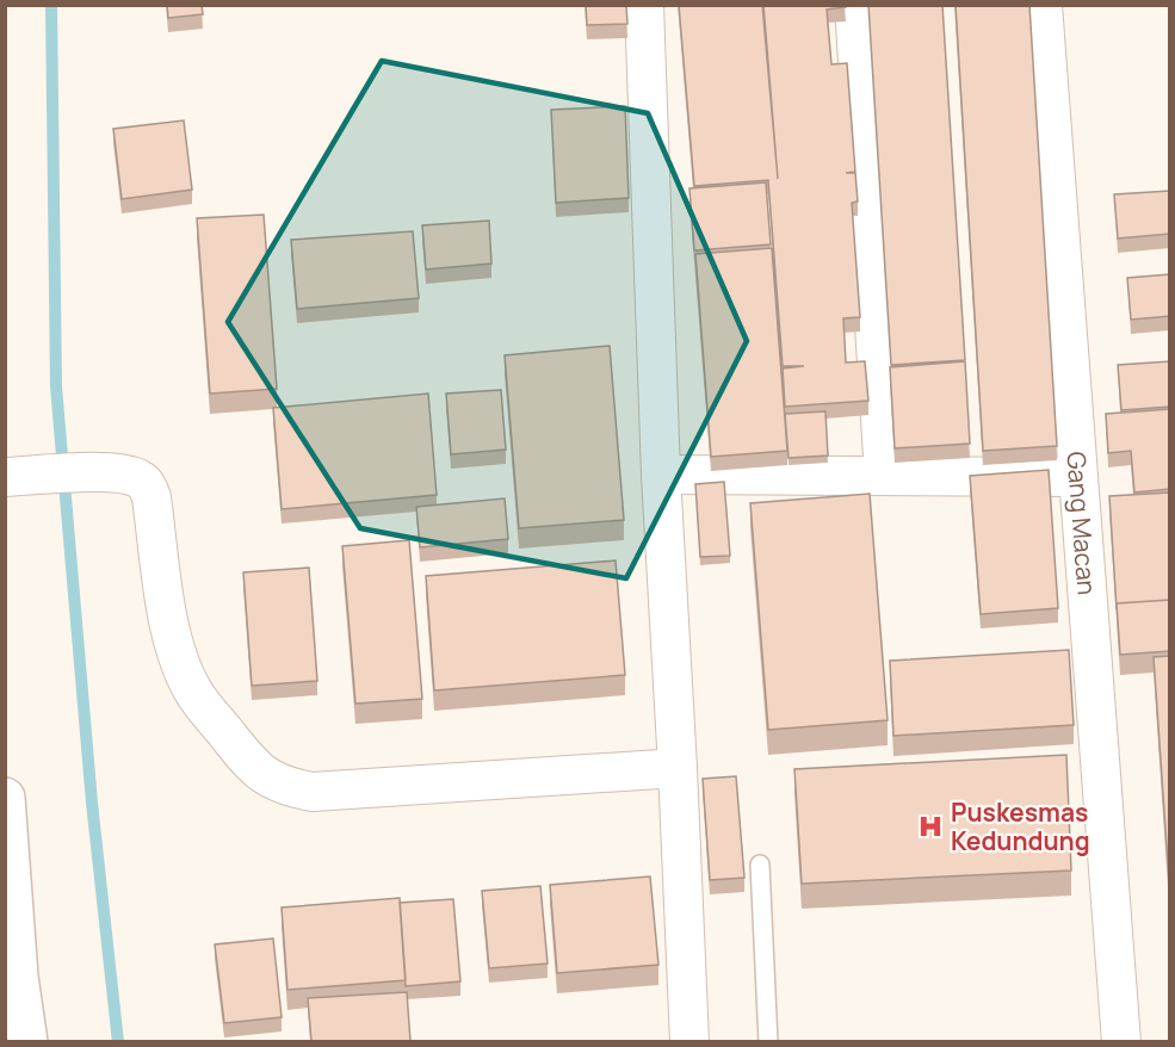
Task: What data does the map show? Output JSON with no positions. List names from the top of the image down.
{
  "streets": {
    "street": ["Gang Macan"]
  },
  "places": {
    "hospital": ["Puskesmas Kedundung"]
  }
}
